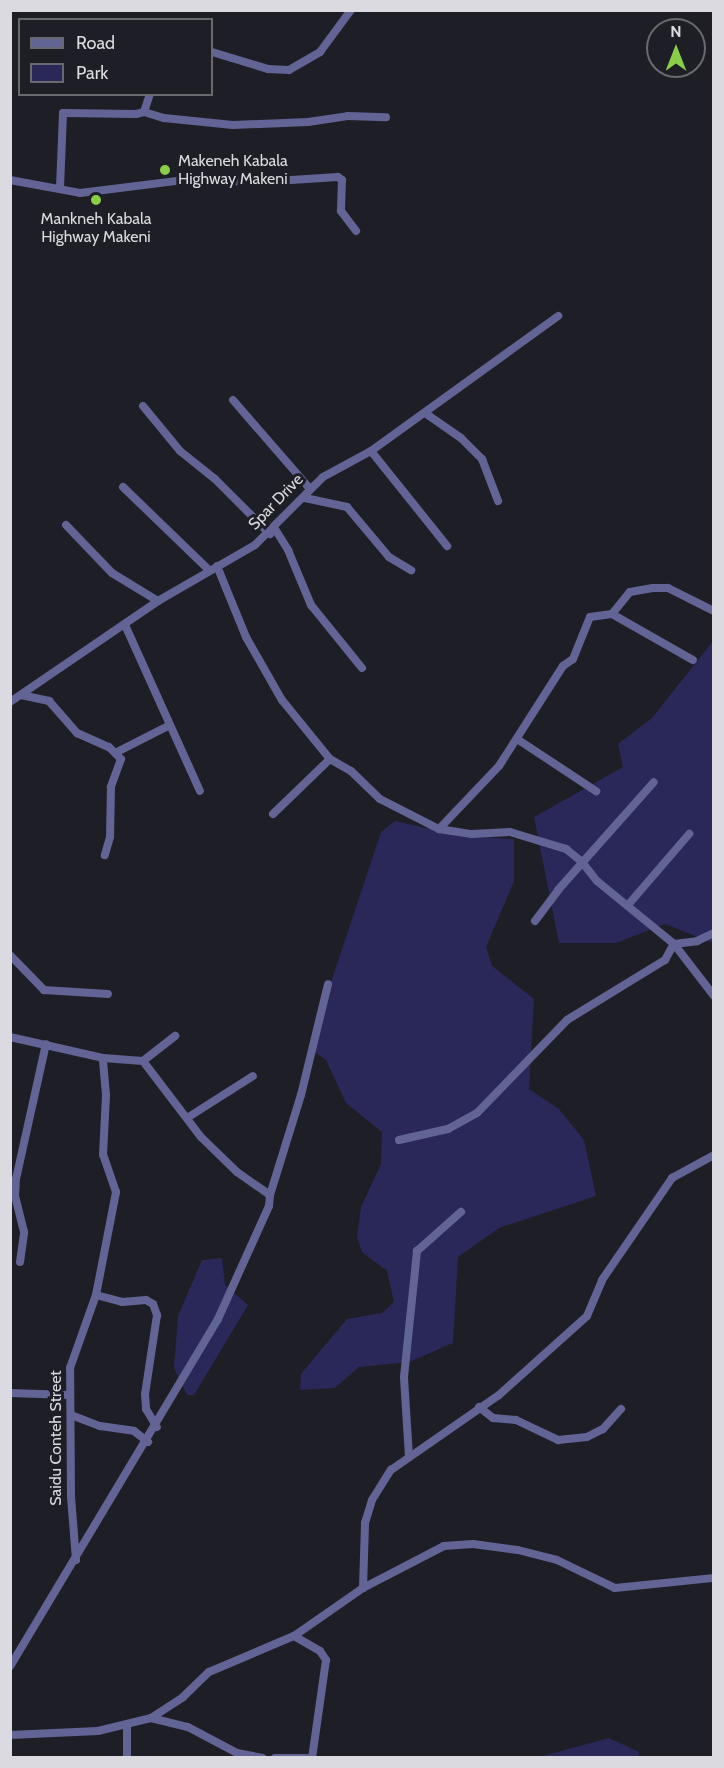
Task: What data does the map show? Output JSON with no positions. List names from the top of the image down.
{
  "streets": {
    "street": ["Spar Drive", "Saidu Conteh Street"]
  },
  "places": ["Makeneh Kabala Highway Makeni", "Mankneh Kabala Highway Makeni"],
  "legend": ["Road", "Park"],
  "north": "top"
}
